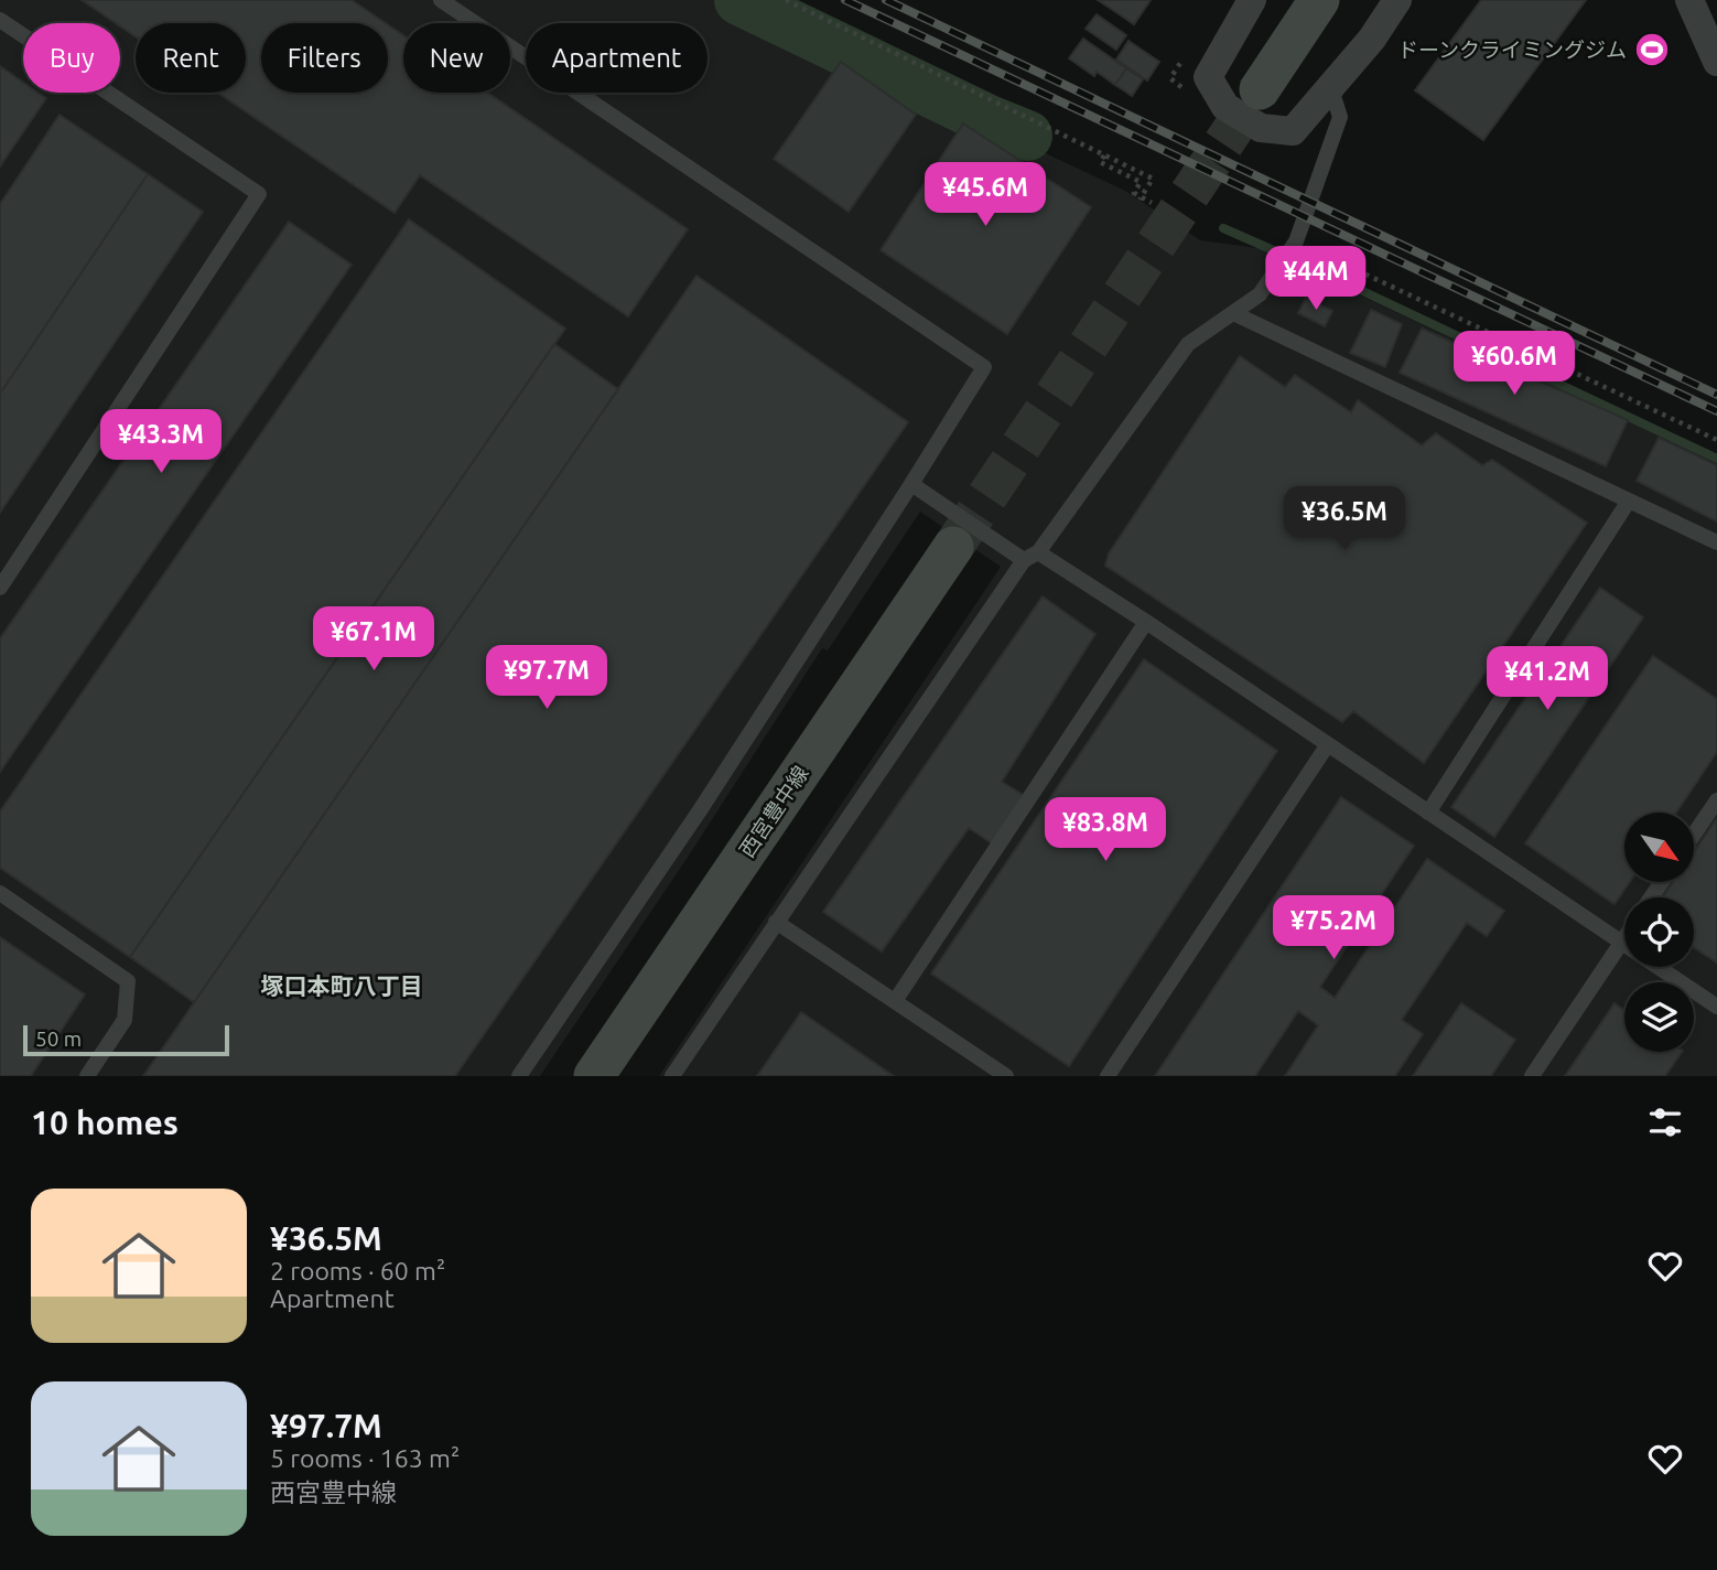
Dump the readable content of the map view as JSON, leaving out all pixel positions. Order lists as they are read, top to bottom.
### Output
{
  "streets": {
    "main road": ["西宮豊中線"]
  },
  "districts": ["塚口本町八丁目"],
  "places": {
    "sports": ["ドーンクライミングジム"]
  },
  "scale_bar": "50 m",
  "north": "bottom right",
  "page": {
    "chip": [
      "Buy",
      "Rent",
      "Filters",
      "New",
      "Apartment"
    ],
    "price": [
      "¥45.6M",
      "¥44M",
      "¥60.6M",
      "¥43.3M",
      "¥36.5M",
      "¥67.1M",
      "¥97.7M",
      "¥41.2M",
      "¥83.8M",
      "¥75.2M"
    ],
    "scale": "50 m",
    "heading": "10 homes",
    "list": [
      {
        "name": "¥36.5M",
        "note": "2 rooms · 60 m² · Apartment"
      },
      {
        "name": "¥97.7M",
        "note": "5 rooms · 163 m² · 西宮豊中線"
      }
    ]
  }
}
